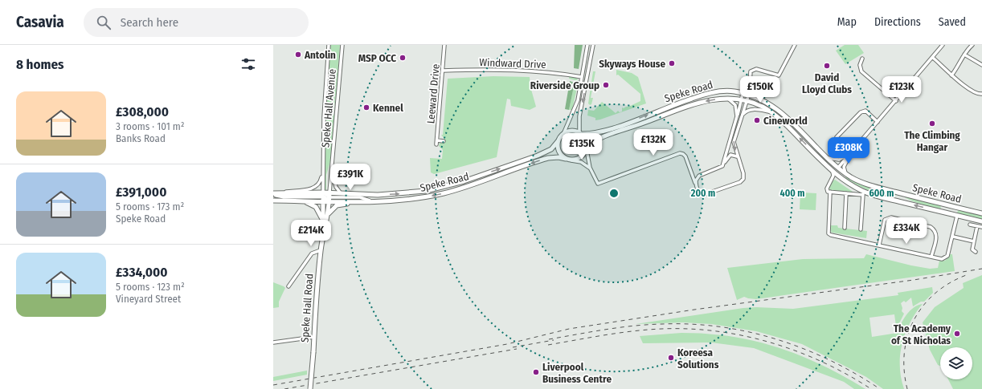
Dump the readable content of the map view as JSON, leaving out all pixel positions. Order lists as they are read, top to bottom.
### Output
{
  "streets": {
    "highway": ["Speke Road", "Speke Hall Road"],
    "street": ["Windward Drive", "Leeward Drive", "Speke Hall Avenue"]
  },
  "crossings": [
    ["Windward Drive", "Leeward Drive"],
    ["Speke Road", "Speke Hall Avenue"],
    ["Speke Road", "Speke Hall Road"],
    ["Speke Hall Avenue", "Speke Hall Road"]
  ],
  "places": [
    "Antolin",
    "MSP OCC",
    "Skyways House",
    "David Lloyd Clubs",
    "Riverside Group",
    "Kennel",
    "Cineworld",
    "The Climbing Hangar",
    "The Academy of St Nicholas",
    "Koreesa Solutions",
    "Liverpool Business Centre"
  ],
  "page": {
    "header": "Casavia",
    "search": "Search here",
    "nav": ["Map", "Directions", "Saved"],
    "heading": "8 homes",
    "price": [
      "£150K",
      "£123K",
      "£132K",
      "£135K",
      "£308K",
      "£391K",
      "£334K",
      "£214K"
    ],
    "list": [
      {
        "name": "£308,000",
        "note": "3 rooms · 101 m² · Banks Road"
      },
      {
        "name": "£391,000",
        "note": "5 rooms · 173 m² · Speke Road"
      },
      {
        "name": "£334,000",
        "note": "5 rooms · 123 m² · Vineyard Street"
      }
    ]
  },
  "rings": ["200 m", "400 m", "600 m"]
}
